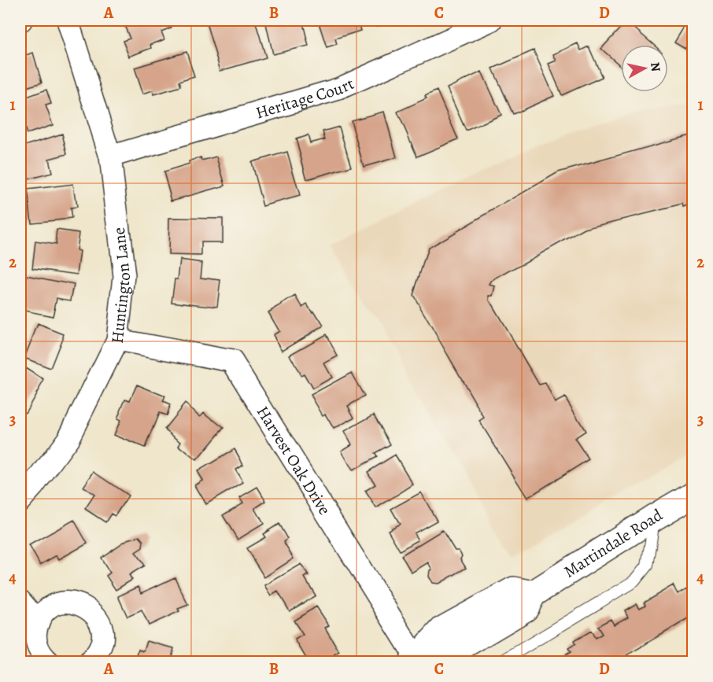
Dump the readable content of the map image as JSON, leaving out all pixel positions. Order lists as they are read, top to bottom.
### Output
{
  "streets": {
    "main road": ["Martindale Road"],
    "street": ["Heritage Court", "Huntington Lane", "Harvest Oak Drive"]
  },
  "crossings": [
    ["Heritage Court", "Huntington Lane"],
    ["Huntington Lane", "Harvest Oak Drive"],
    ["Harvest Oak Drive", "Martindale Road"]
  ],
  "north": "right",
  "grid": {
    "columns": [
      "A",
      "B",
      "C",
      "D"
    ],
    "rows": [
      "1",
      "2",
      "3",
      "4"
    ]
  }
}
